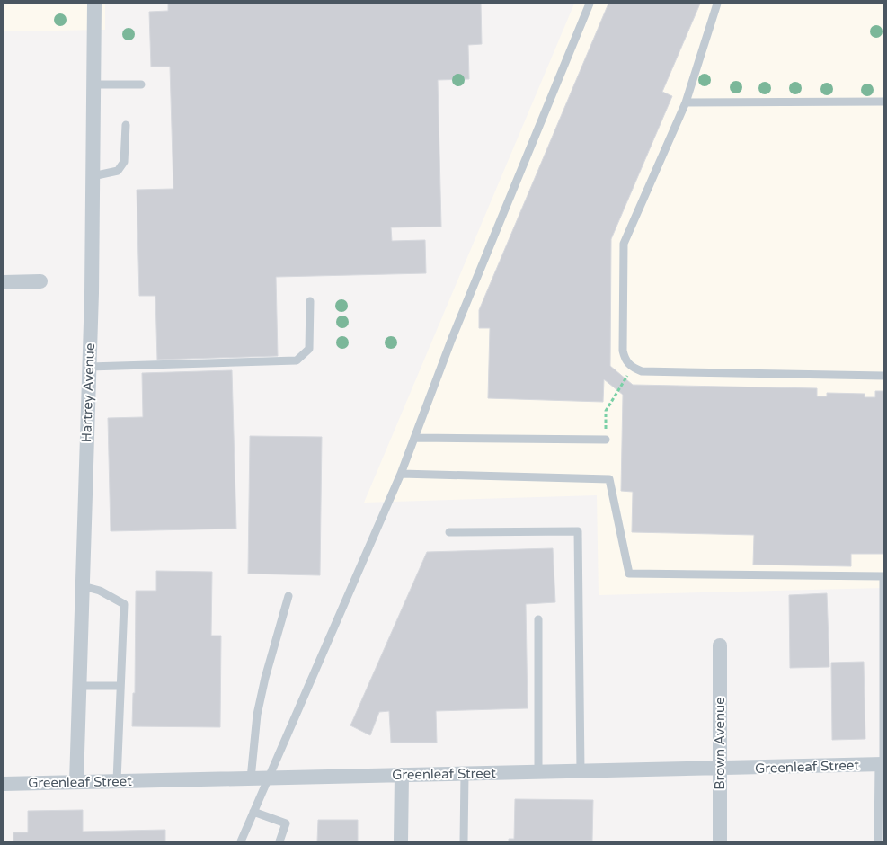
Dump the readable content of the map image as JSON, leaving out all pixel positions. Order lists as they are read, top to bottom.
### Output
{
  "streets": {
    "street": ["Hartrey Avenue", "Brown Avenue", "Greenleaf Street"]
  },
  "crossings": [
    ["Hartrey Avenue", "Greenleaf Street"],
    ["Brown Avenue", "Greenleaf Street"]
  ]
}
